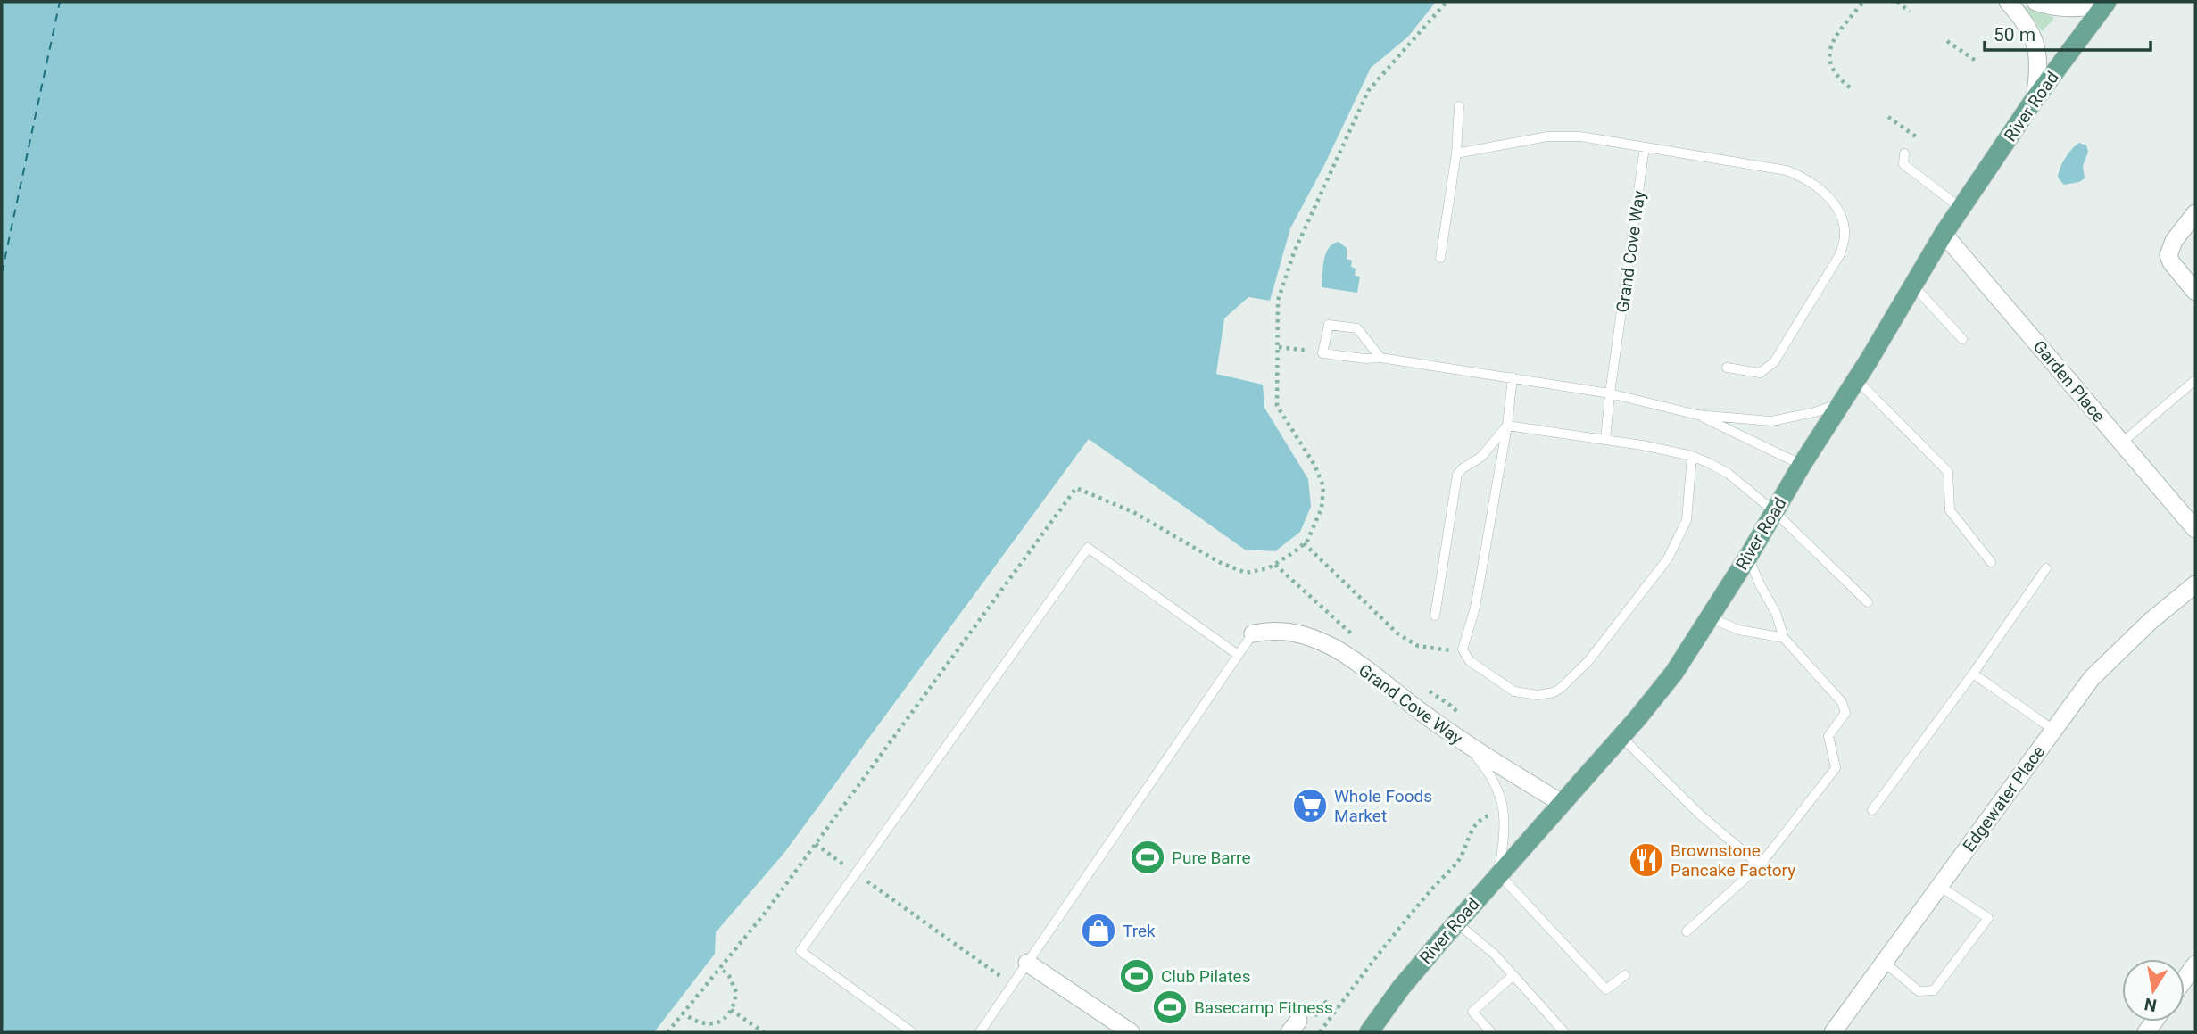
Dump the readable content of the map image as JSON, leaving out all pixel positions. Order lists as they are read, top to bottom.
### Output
{
  "streets": {
    "main road": ["River Road"],
    "street": ["Grand Cove Way", "Garden Place", "Edgewater Place"]
  },
  "crossings": [
    ["River Road", "Grand Cove Way"],
    ["River Road", "Garden Place"]
  ],
  "places": {
    "supermarket": ["Whole Foods Market"],
    "sports": ["Pure Barre", "Club Pilates", "Basecamp Fitness"],
    "restaurant": ["Brownstone Pancake Factory"],
    "shop": ["Trek"]
  },
  "scale_bar": "50 m",
  "north": "bottom"
}
